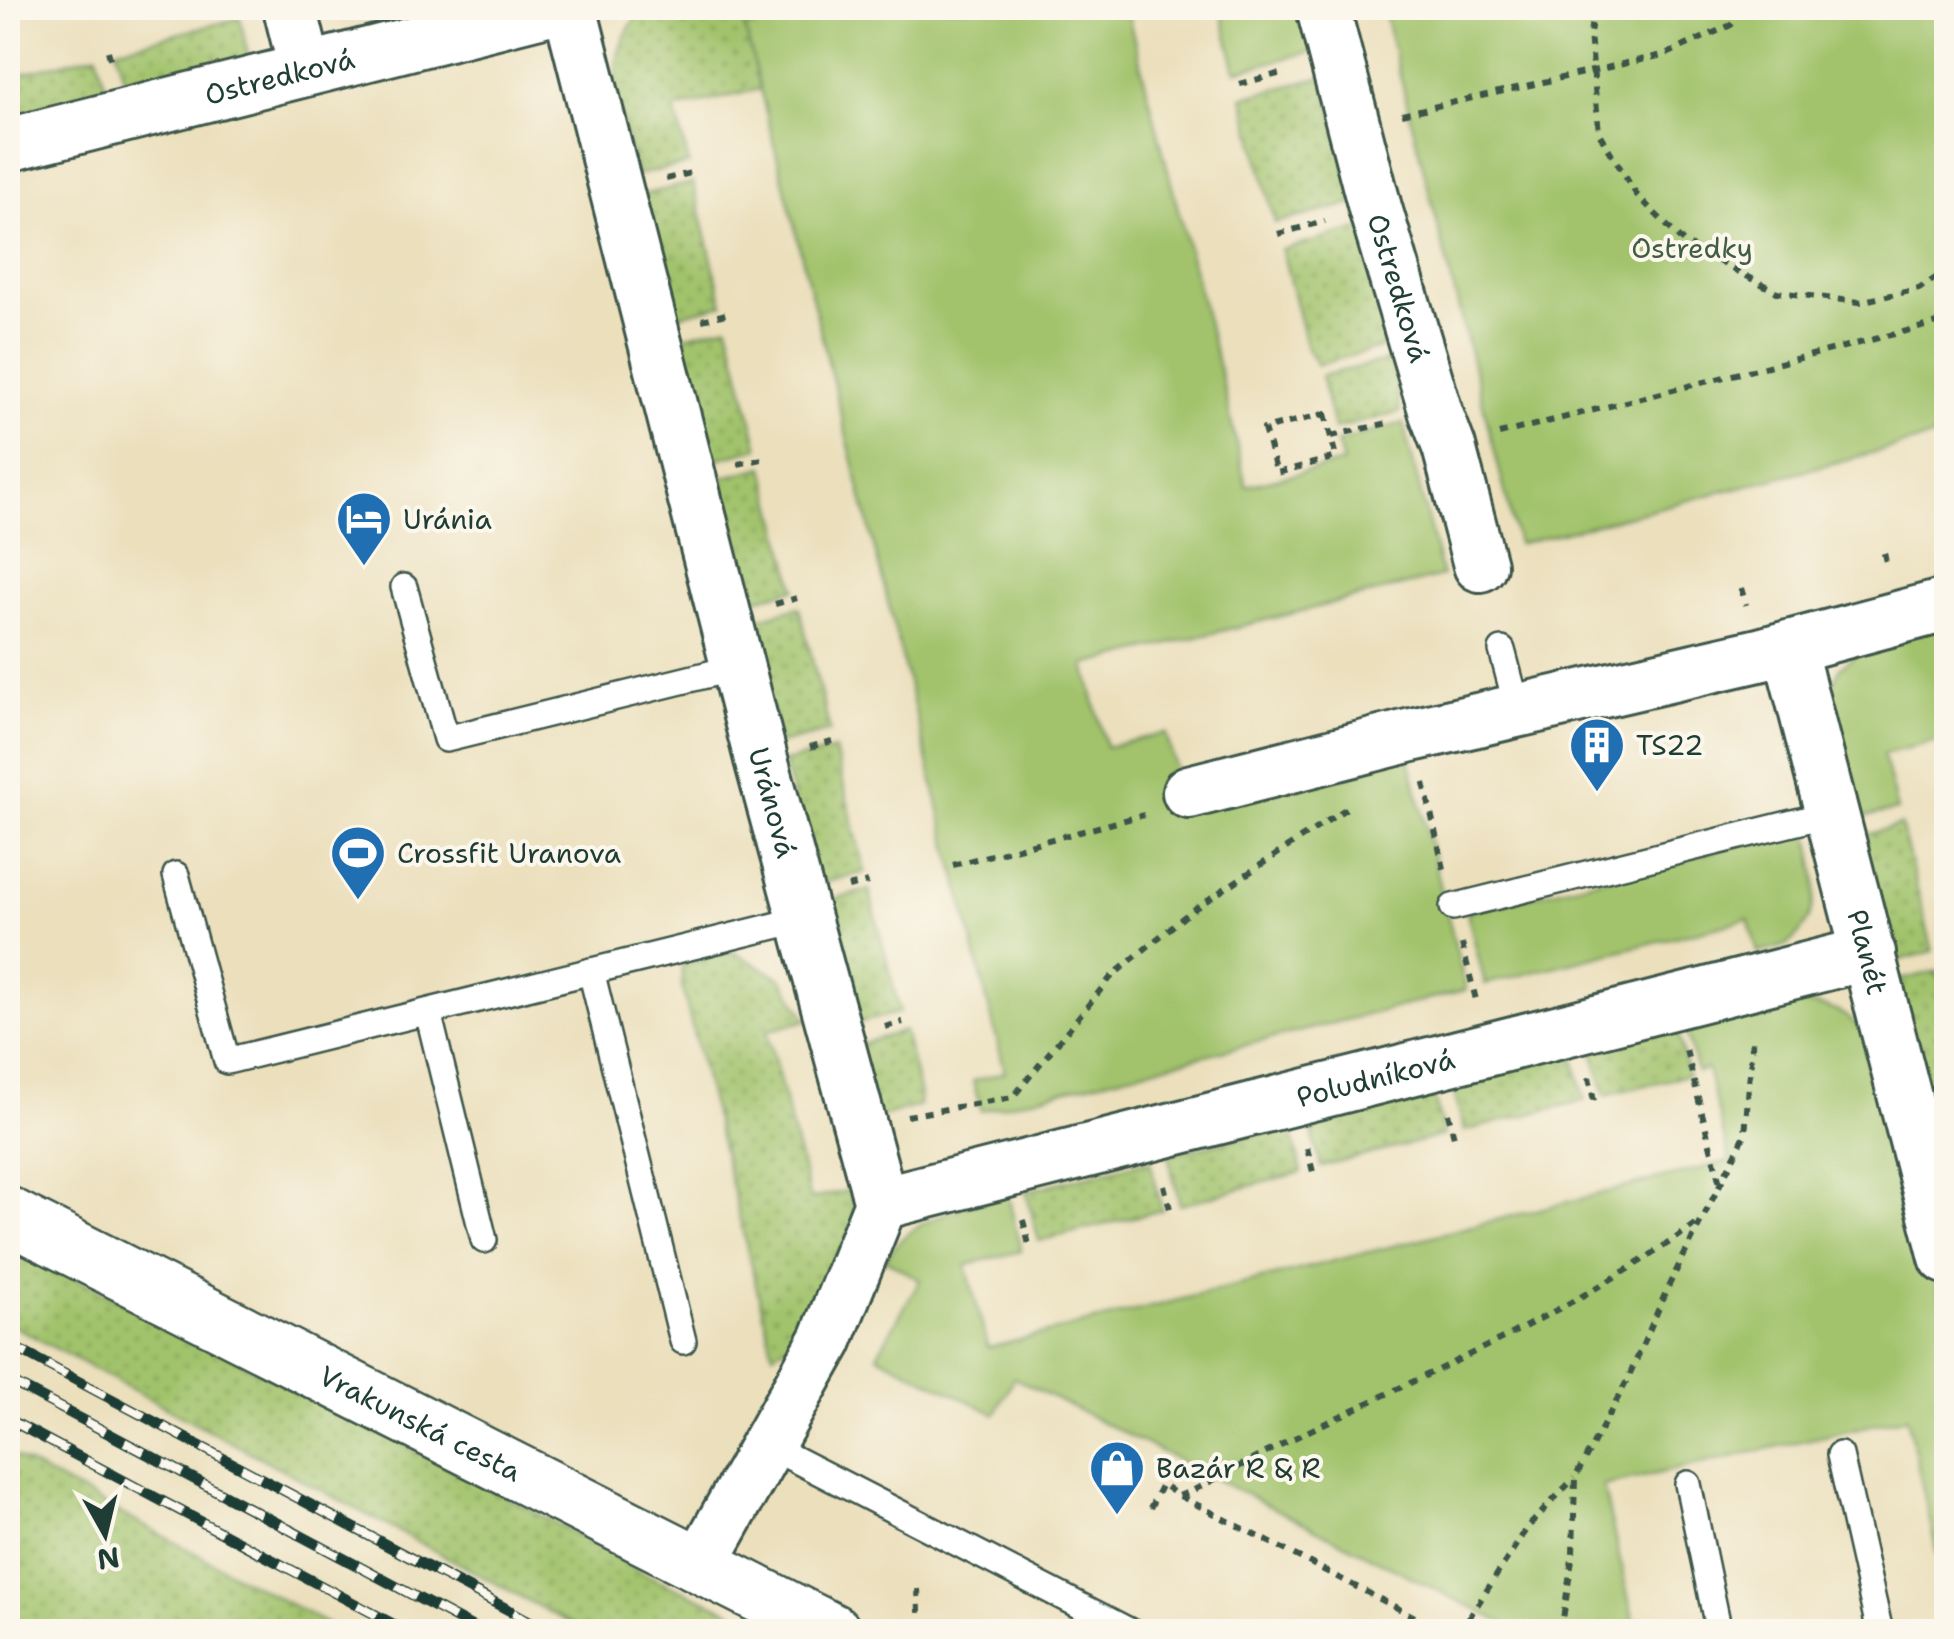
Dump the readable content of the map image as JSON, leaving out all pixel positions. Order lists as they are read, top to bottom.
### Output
{
  "streets": {
    "main road": ["Vrakunská cesta"],
    "street": [
      "Ostredková",
      "Uránová",
      "Planét",
      "Poludníková"
    ]
  },
  "crossings": [
    ["Uránová", "Poludníková"],
    ["Planét", "Poludníková"]
  ],
  "parks": ["Ostredky"],
  "places": {
    "hotel": ["Uránia"],
    "building": ["TS22"],
    "sports": ["Crossfit Uranova"],
    "shop": ["Bazár R & R"]
  },
  "north": "bottom"
}
